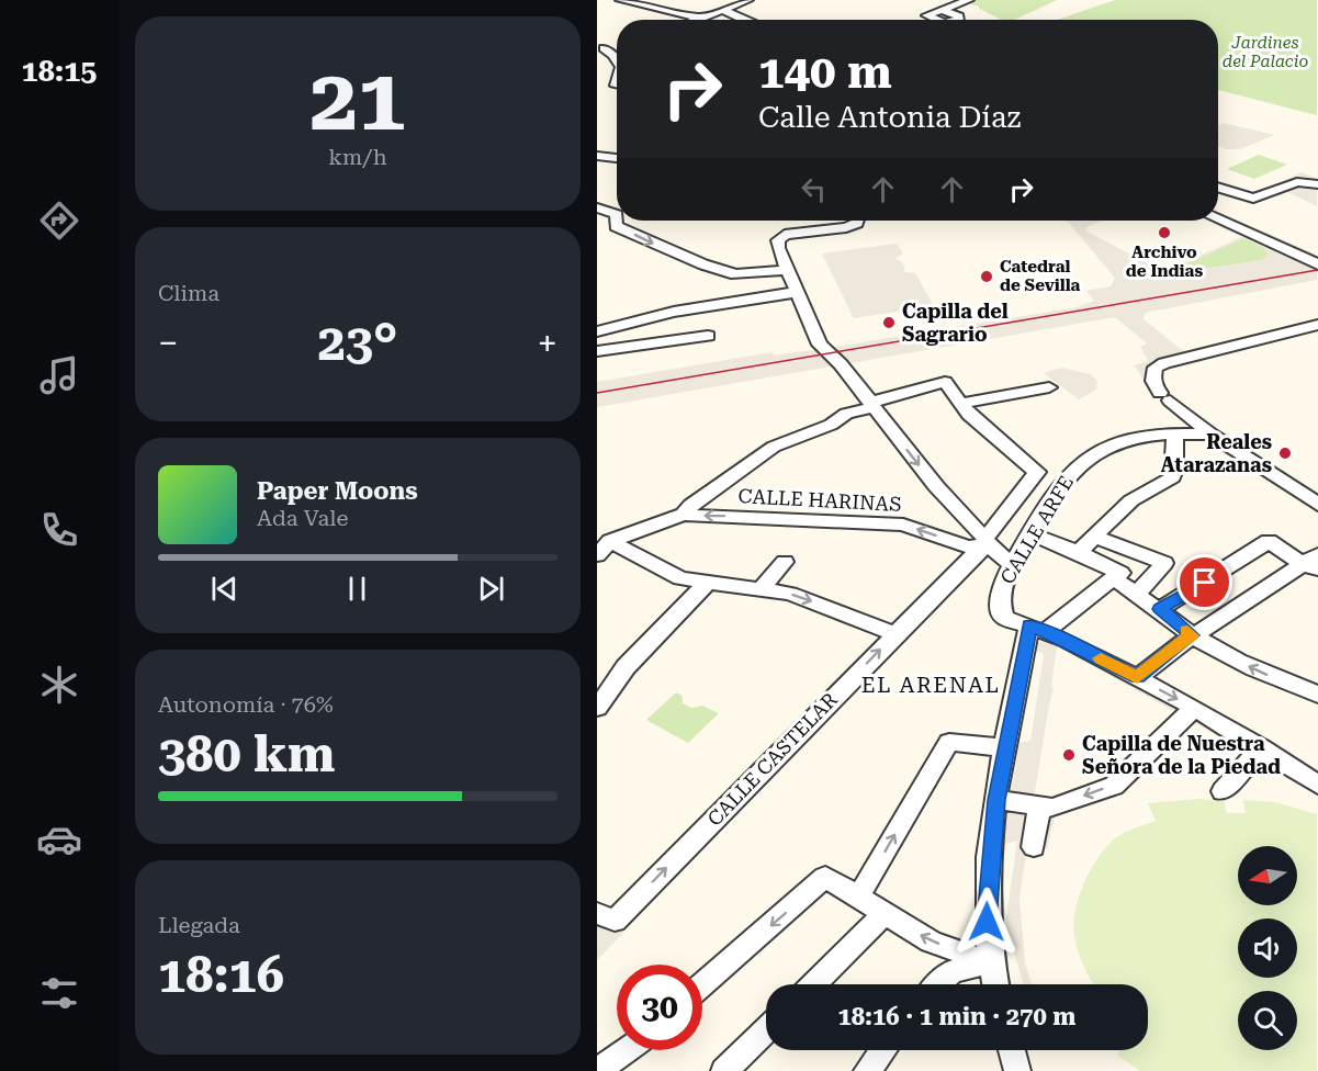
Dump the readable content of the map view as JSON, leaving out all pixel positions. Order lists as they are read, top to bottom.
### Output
{
  "streets": {
    "street": ["CALLE HARINAS", "CALLE ARFE", "CALLE CASTELAR"]
  },
  "crossings": [
    ["CALLE HARINAS", "CALLE CASTELAR"]
  ],
  "one_way": ["CALLE CASTELAR"],
  "districts": ["EL ARENAL"],
  "parks": ["Jardines del Palacio"],
  "places": [
    "Archivo de Indias",
    "Catedral de Sevilla",
    "Capilla del Sagrario",
    "Reales Atarazanas",
    "Capilla de Nuestra Señora de la Piedad"
  ],
  "north": "left",
  "page": {
    "tabs": "18:15",
    "tile": [
      ["21", "km/h"],
      "Clima",
      ["Autonomía · 76%", "380 km"],
      ["Llegada", "18:16"]
    ],
    "turn": ["140 m", "Calle Antonia Díaz"],
    "heat": ["−", "23°", "+"],
    "song": ["Paper Moons", "Ada Vale"],
    "limit": "30",
    "trip": "18:16 · 1 min · 270 m"
  }
}
